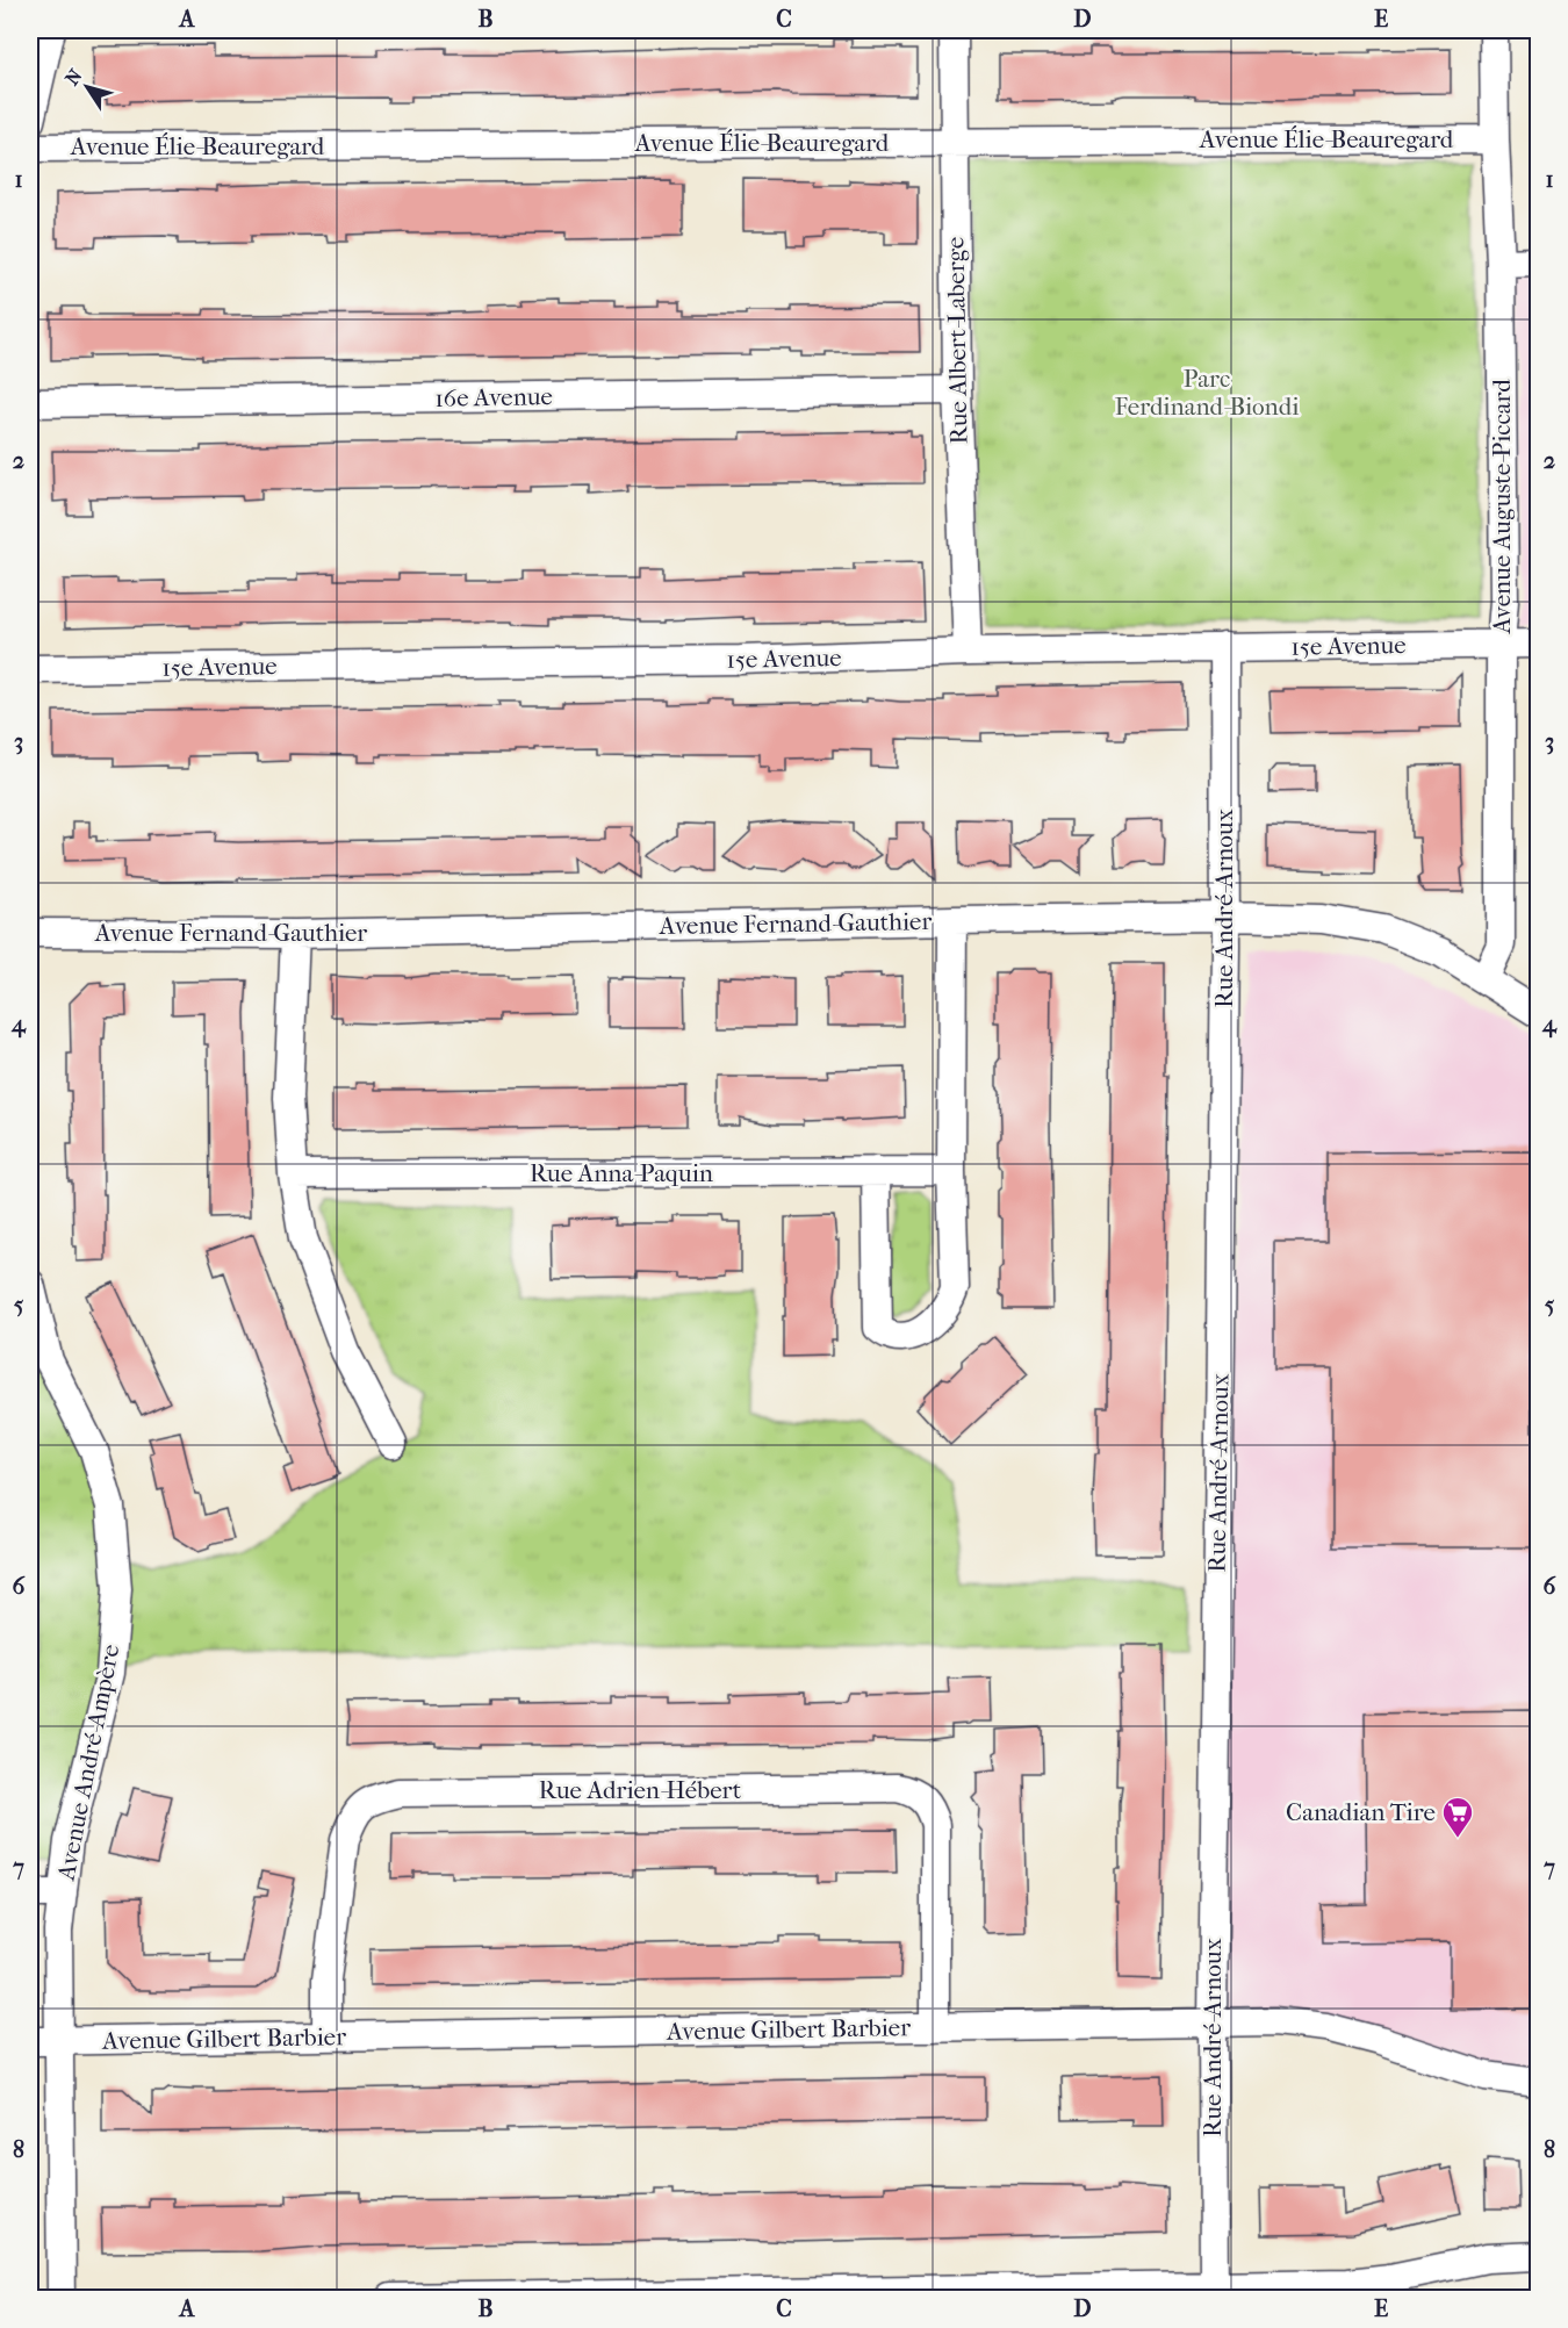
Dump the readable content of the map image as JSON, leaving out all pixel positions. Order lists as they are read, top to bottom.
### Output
{
  "streets": {
    "street": [
      "Avenue Élie-Beauregard",
      "Rue Albert-Laberge",
      "16e Avenue",
      "Avenue Auguste-Piccard",
      "15e Avenue",
      "Rue André-Arnoux",
      "Avenue Fernand-Gauthier",
      "Rue Anna-Paquin",
      "Avenue André-Ampère",
      "Rue Adrien-Hébert",
      "Avenue Gilbert Barbier"
    ]
  },
  "crossings": [
    ["Avenue Élie-Beauregard", "Rue Albert-Laberge"],
    ["Avenue Élie-Beauregard", "Avenue Auguste-Piccard"],
    ["Rue Albert-Laberge", "16e Avenue"],
    ["Rue Albert-Laberge", "15e Avenue"],
    ["Avenue Auguste-Piccard", "15e Avenue"],
    ["Avenue Auguste-Piccard", "Avenue Fernand-Gauthier"],
    ["15e Avenue", "Rue André-Arnoux"],
    ["Rue André-Arnoux", "Avenue Fernand-Gauthier"],
    ["Rue André-Arnoux", "Avenue Gilbert Barbier"],
    ["Avenue André-Ampère", "Avenue Gilbert Barbier"],
    ["Rue Adrien-Hébert", "Avenue Gilbert Barbier"]
  ],
  "parks": ["Parc Ferdinand-Biondi"],
  "places": {
    "supermarket": ["Canadian Tire"]
  },
  "north": "top left",
  "grid": {
    "columns": [
      "A",
      "B",
      "C",
      "D",
      "E"
    ],
    "rows": [
      "1",
      "2",
      "3",
      "4",
      "5",
      "6",
      "7",
      "8"
    ]
  }
}
